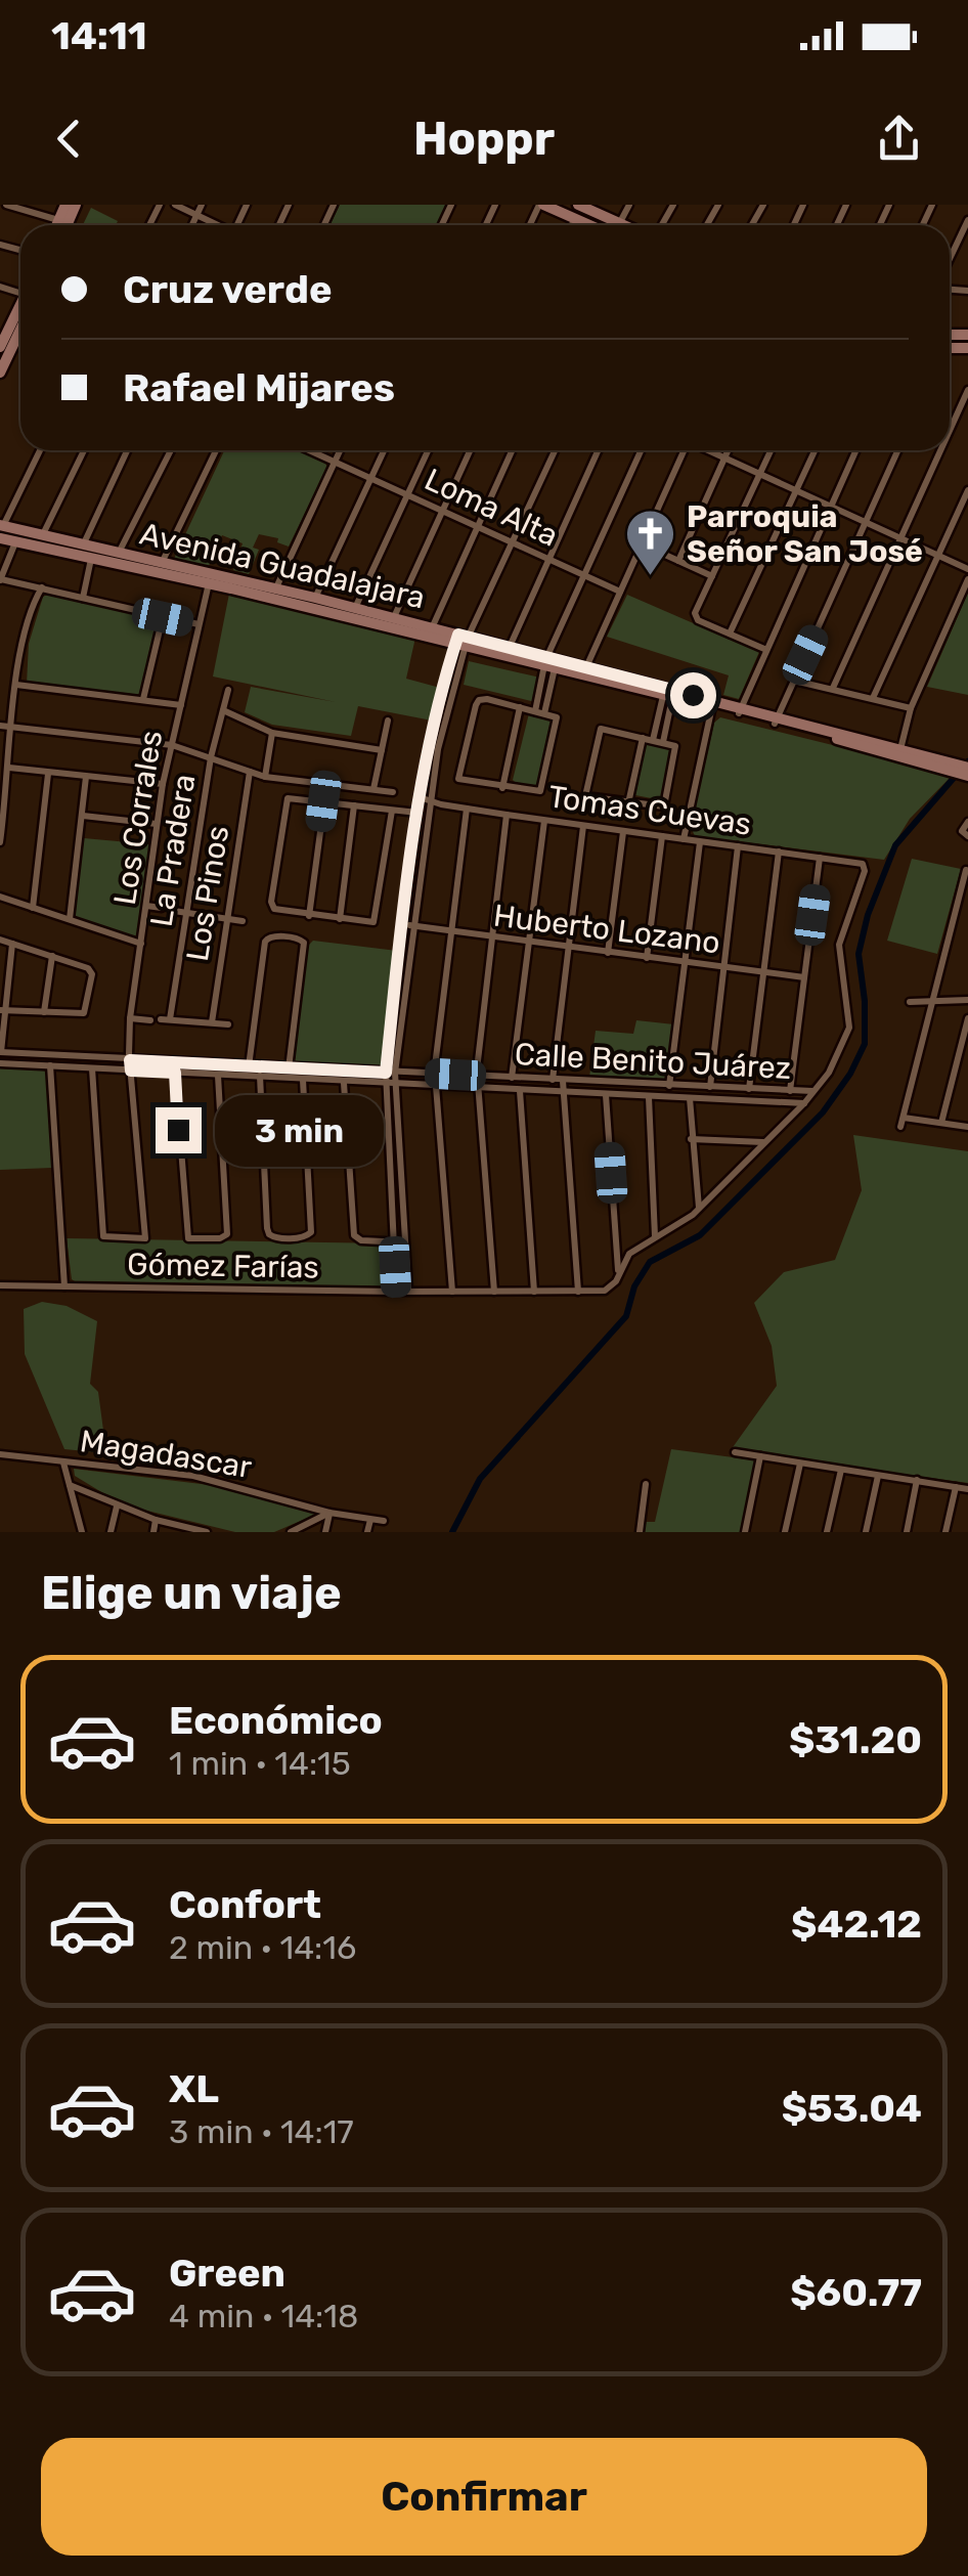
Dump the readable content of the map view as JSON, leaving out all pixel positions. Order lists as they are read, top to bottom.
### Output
{
  "streets": {
    "main road": ["Avenida Guadalajara"],
    "street": [
      "Loma Alta",
      "Tomas Cuevas",
      "Los Corrales",
      "La Pradera",
      "Los Pinos",
      "Huberto Lozano",
      "Calle Benito Juárez",
      "Gómez Farías",
      "Magadascar"
    ]
  },
  "crossings": [
    ["Avenida Guadalajara", "Los Corrales"],
    ["Tomas Cuevas", "Calle Benito Juárez"],
    ["Los Corrales", "Calle Benito Juárez"],
    ["La Pradera", "Los Pinos"]
  ],
  "places": {
    "church": ["Parroquia Señor San José"]
  },
  "page": {
    "status": "14:11",
    "header": "Hoppr",
    "banner": ["Cruz verde", "Rafael Mijares"],
    "bubble": "3 min",
    "heading": "Elige un viaje",
    "list": [
      {
        "name": "Económico",
        "note": "1 min · 14:15",
        "value": "$31.20"
      },
      {
        "name": "Confort",
        "note": "2 min · 14:16",
        "value": "$42.12"
      },
      {
        "name": "XL",
        "note": "3 min · 14:17",
        "value": "$53.04"
      },
      {
        "name": "Green",
        "note": "4 min · 14:18",
        "value": "$60.77"
      }
    ],
    "buttons": "Confirmar"
  }
}
